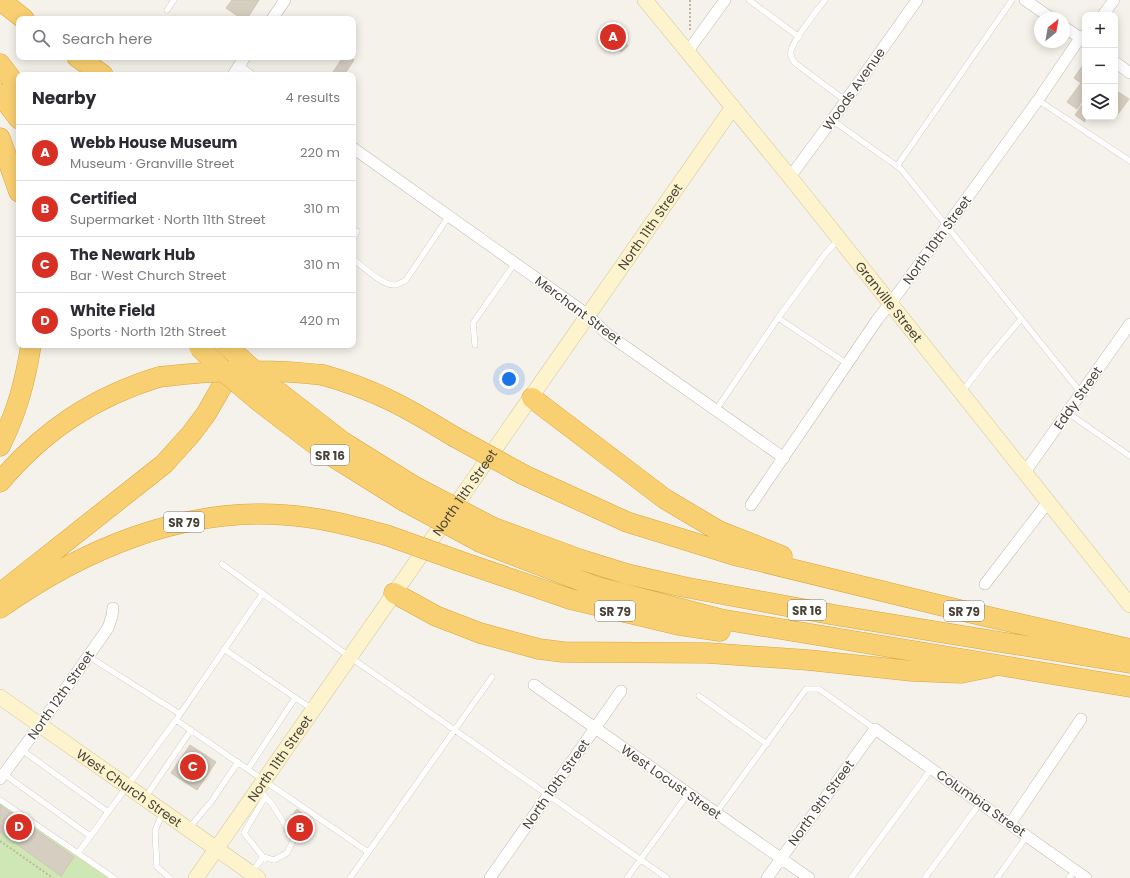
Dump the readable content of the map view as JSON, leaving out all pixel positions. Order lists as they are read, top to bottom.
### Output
{
  "streets": {
    "highway": ["SR 16", "SR 79"],
    "street": [
      "Woods Avenue",
      "North 11th Street",
      "North 10th Street",
      "Granville Street",
      "Merchant Street",
      "Eddy Street",
      "North 12th Street",
      "West Locust Street",
      "West Church Street",
      "North 9th Street",
      "Columbia Street"
    ]
  },
  "crossings": [
    ["Woods Avenue", "Granville Street"],
    ["North 11th Street", "Granville Street"],
    ["North 11th Street", "Merchant Street"],
    ["North 11th Street", "West Church Street"],
    ["North 10th Street", "Granville Street"],
    ["North 10th Street", "Merchant Street"],
    ["North 10th Street", "West Locust Street"],
    ["Granville Street", "Eddy Street"],
    ["SR 16", "SR 79"],
    ["North 12th Street", "West Church Street"],
    ["West Locust Street", "North 9th Street"],
    ["North 9th Street", "Columbia Street"]
  ],
  "north": "top right",
  "page": {
    "map_buttons": ["+", "−"],
    "search": "Search here",
    "pins": [
      "A",
      "C",
      "D",
      "B"
    ],
    "heading": ["Nearby", "4 results"],
    "list": [
      {
        "mark": "A",
        "name": "Webb House Museum",
        "note": "Museum · Granville Street",
        "value": "220 m"
      },
      {
        "mark": "B",
        "name": "Certified",
        "note": "Supermarket · North 11th Street",
        "value": "310 m"
      },
      {
        "mark": "C",
        "name": "The Newark Hub",
        "note": "Bar · West Church Street",
        "value": "310 m"
      },
      {
        "mark": "D",
        "name": "White Field",
        "note": "Sports · North 12th Street",
        "value": "420 m"
      }
    ]
  }
}
